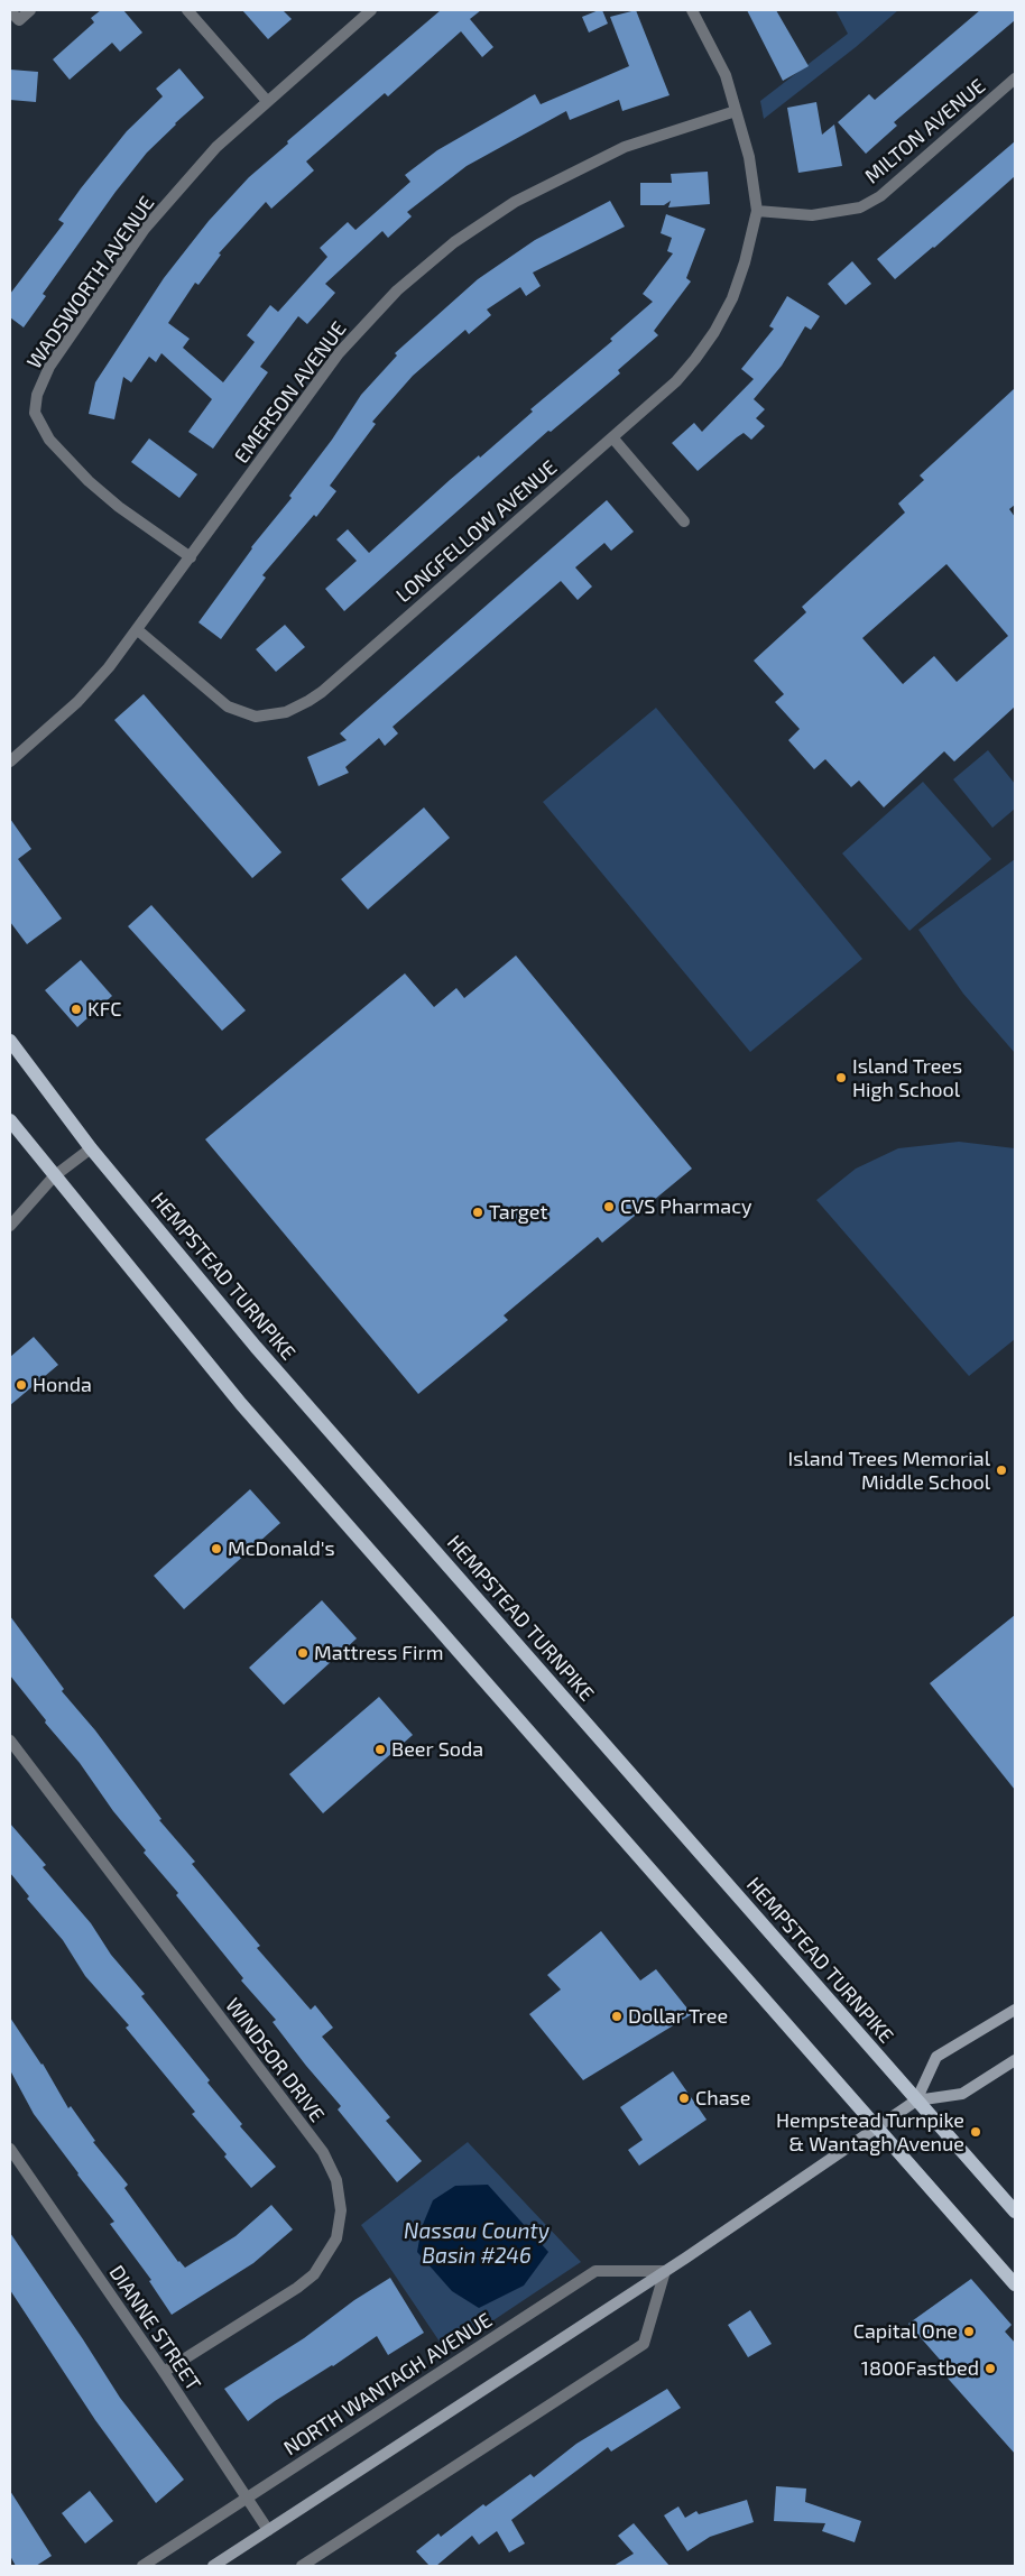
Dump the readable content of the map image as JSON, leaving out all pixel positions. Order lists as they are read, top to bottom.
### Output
{
  "streets": {
    "main road": ["HEMPSTEAD TURNPIKE"],
    "street": [
      "MILTON AVENUE",
      "WADSWORTH AVENUE",
      "EMERSON AVENUE",
      "LONGFELLOW AVENUE",
      "WINDSOR DRIVE",
      "DIANNE STREET",
      "NORTH WANTAGH AVENUE"
    ]
  },
  "crossings": [
    ["MILTON AVENUE", "LONGFELLOW AVENUE"],
    ["WADSWORTH AVENUE", "EMERSON AVENUE"],
    ["EMERSON AVENUE", "LONGFELLOW AVENUE"],
    ["WINDSOR DRIVE", "DIANNE STREET"],
    ["DIANNE STREET", "NORTH WANTAGH AVENUE"]
  ],
  "water": ["Nassau County Basin #246"],
  "places": [
    "KFC",
    "Island Trees High School",
    "CVS Pharmacy",
    "Target",
    "Honda",
    "Island Trees Memorial Middle School",
    "McDonald's",
    "Mattress Firm",
    "Beer Soda",
    "Dollar Tree",
    "Chase",
    "Hempstead Turnpike & Wantagh Avenue",
    "Capital One",
    "1800Fastbed"
  ]
}
